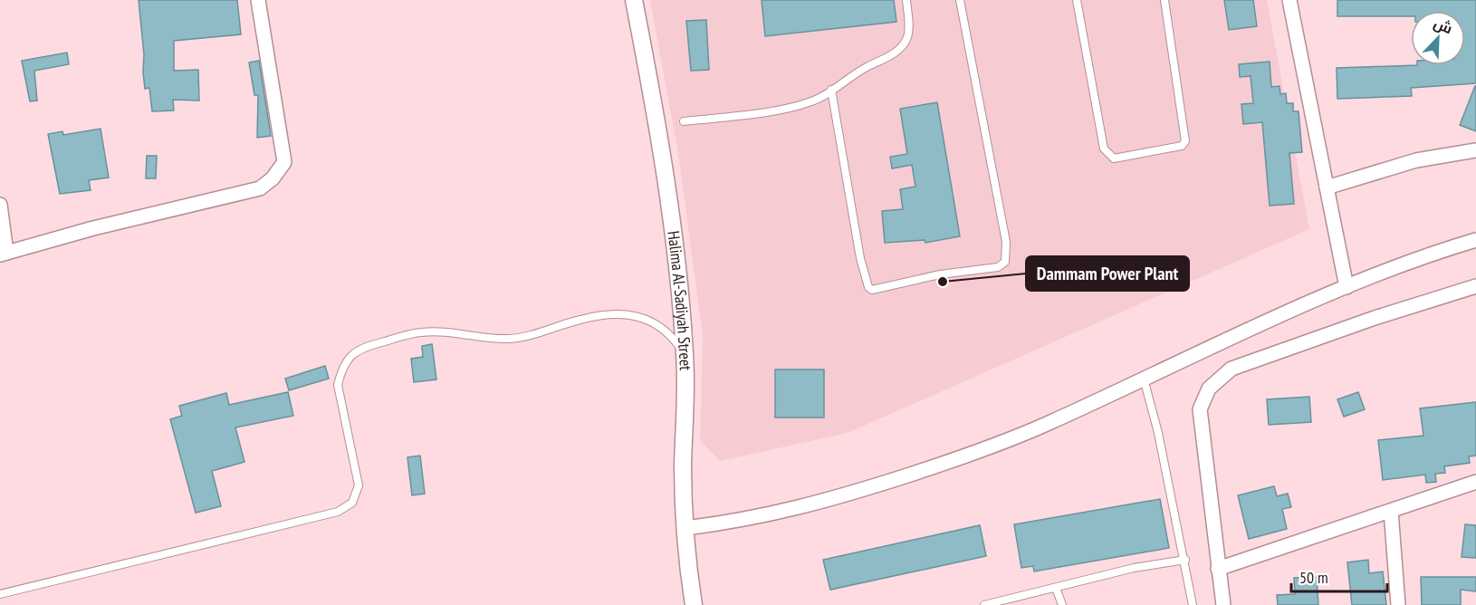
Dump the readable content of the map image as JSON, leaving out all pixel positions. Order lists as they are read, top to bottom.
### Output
{
  "streets": {
    "street": ["Halima Al-Sadiyah Street"]
  },
  "places": ["Dammam Power Plant"],
  "scale_bar": "50 m",
  "north": "top right"
}
